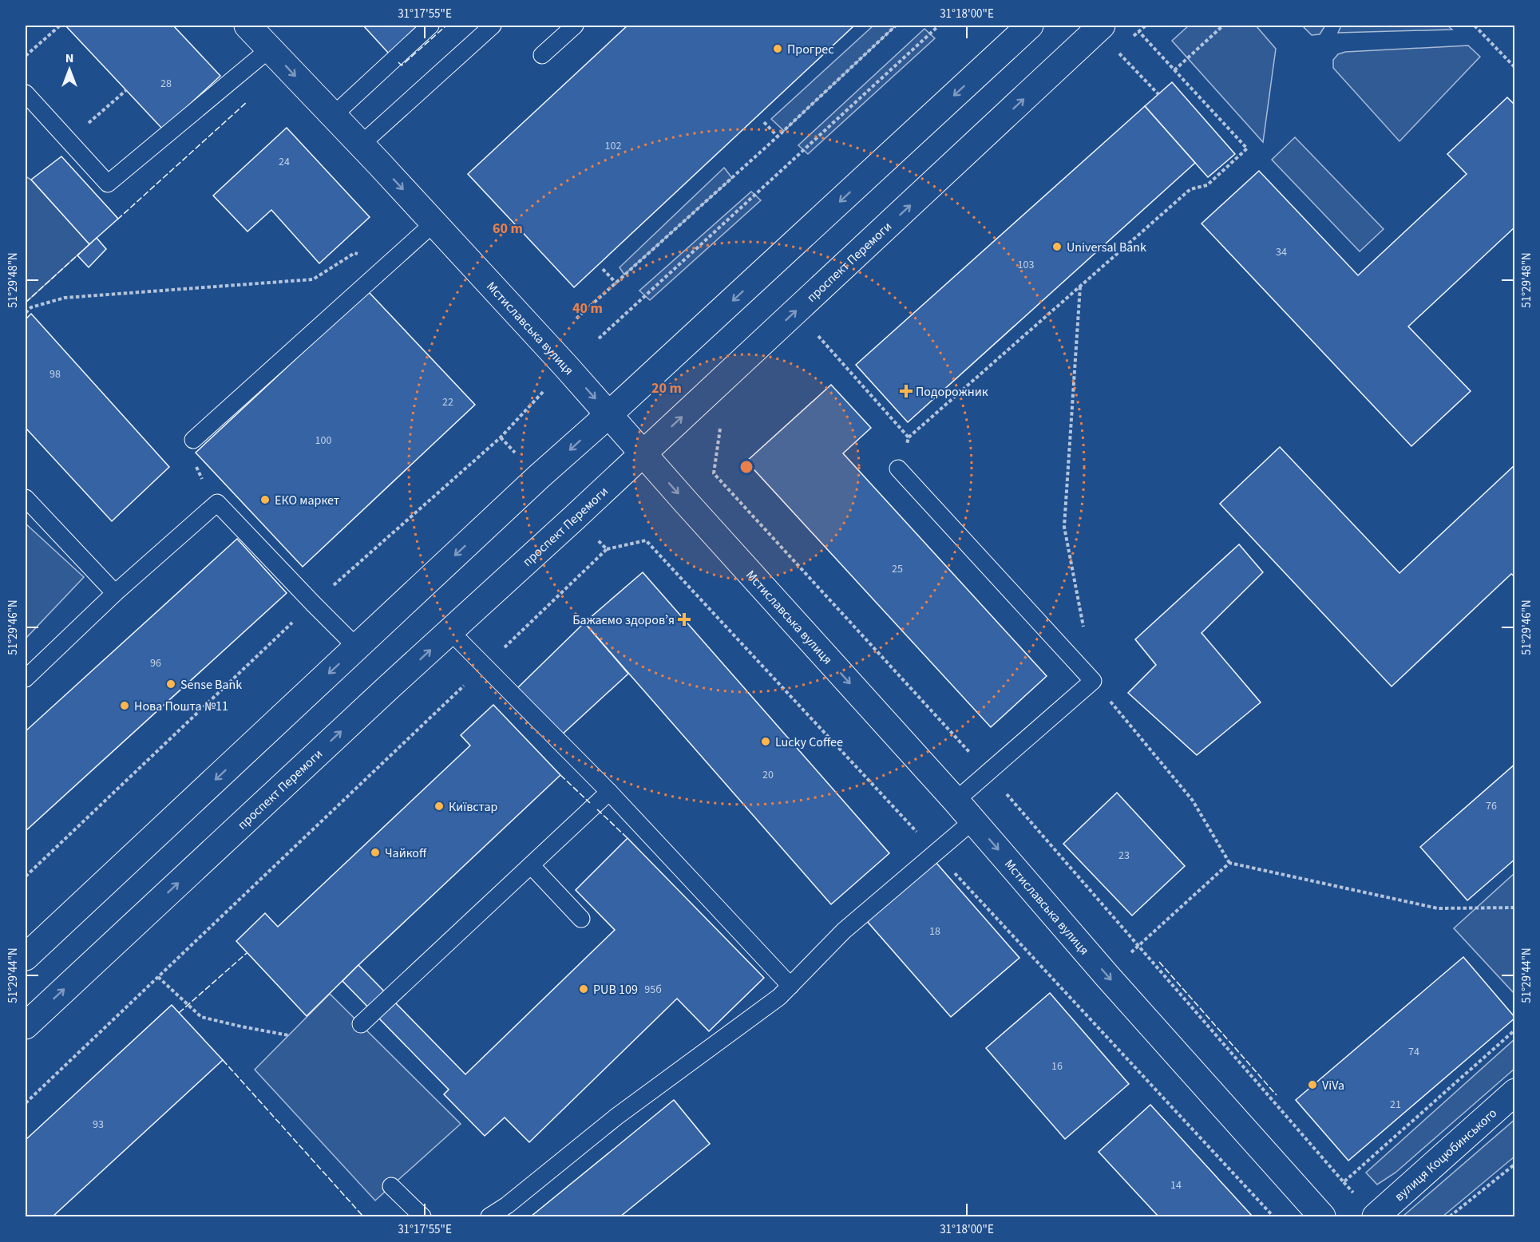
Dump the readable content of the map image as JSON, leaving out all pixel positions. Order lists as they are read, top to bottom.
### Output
{
  "streets": {
    "main road": ["проспект Перемоги", "Мстиславська вулиця", "вулиця Коцюбинського"]
  },
  "crossings": [
    ["проспект Перемоги", "Мстиславська вулиця"]
  ],
  "one_way": ["Мстиславська вулиця"],
  "places": {
    "other": [
      "Прогрес",
      "Universal Bank",
      "ЕКО маркет",
      "Sense Bank",
      "Нова Пошта №11",
      "Lucky Coffee",
      "Київстар",
      "Чайкоff",
      "PUB 109",
      "ViVa"
    ],
    "health": ["Подорожник", "Бажаємо здоровʼя"]
  },
  "house_numbers": [
    "28",
    "102",
    "24",
    "34",
    "103",
    "98",
    "22",
    "100",
    "25",
    "96",
    "20",
    "76",
    "23",
    "18",
    "95б",
    "74",
    "16",
    "21",
    "93",
    "14"
  ],
  "north": "top",
  "coordinates": [
    "31°17'55\"E",
    "31°18'00\"E",
    "51°29'48\"N",
    "51°29'46\"N",
    "51°29'44\"N"
  ],
  "rings": ["60 m", "40 m", "20 m"]
}
